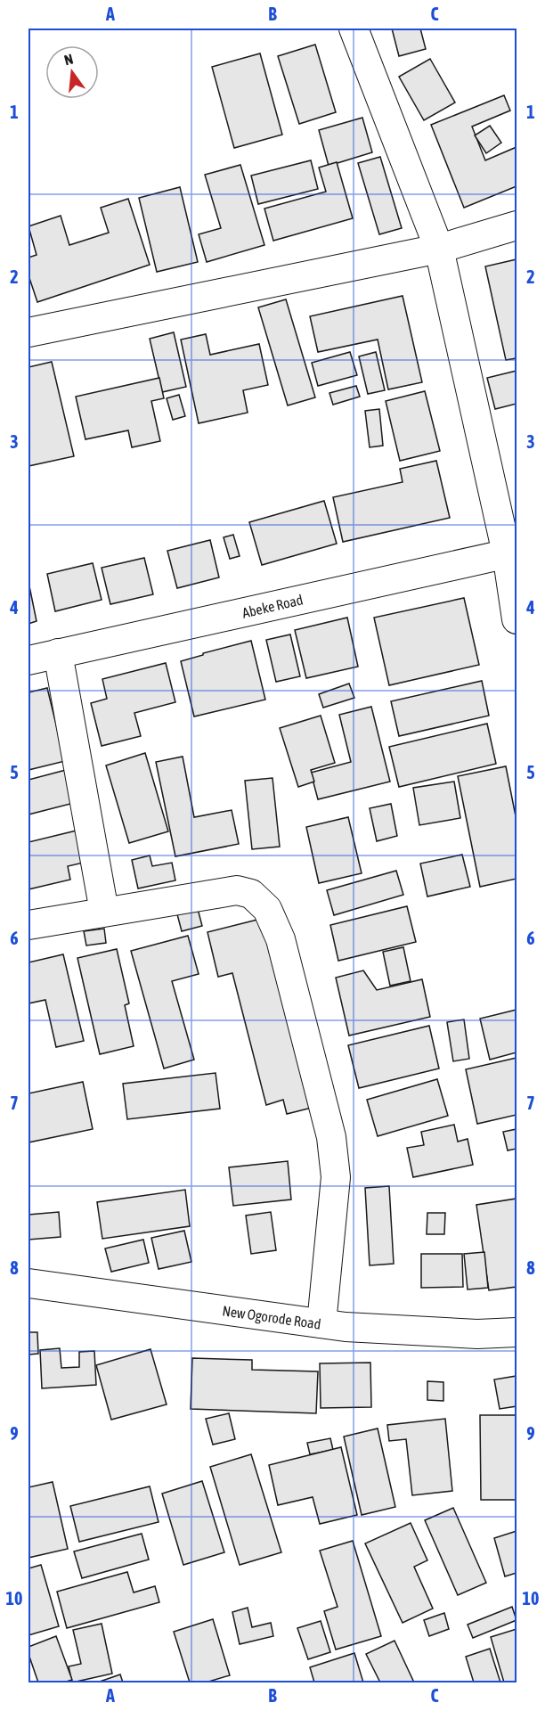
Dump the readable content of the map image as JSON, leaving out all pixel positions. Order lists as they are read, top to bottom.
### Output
{
  "streets": {
    "street": ["Abeke Road", "New Ogorode Road"]
  },
  "north": "top",
  "grid": {
    "columns": ["A", "B", "C"],
    "rows": [
      "1",
      "2",
      "3",
      "4",
      "5",
      "6",
      "7",
      "8",
      "9",
      "10"
    ]
  }
}
